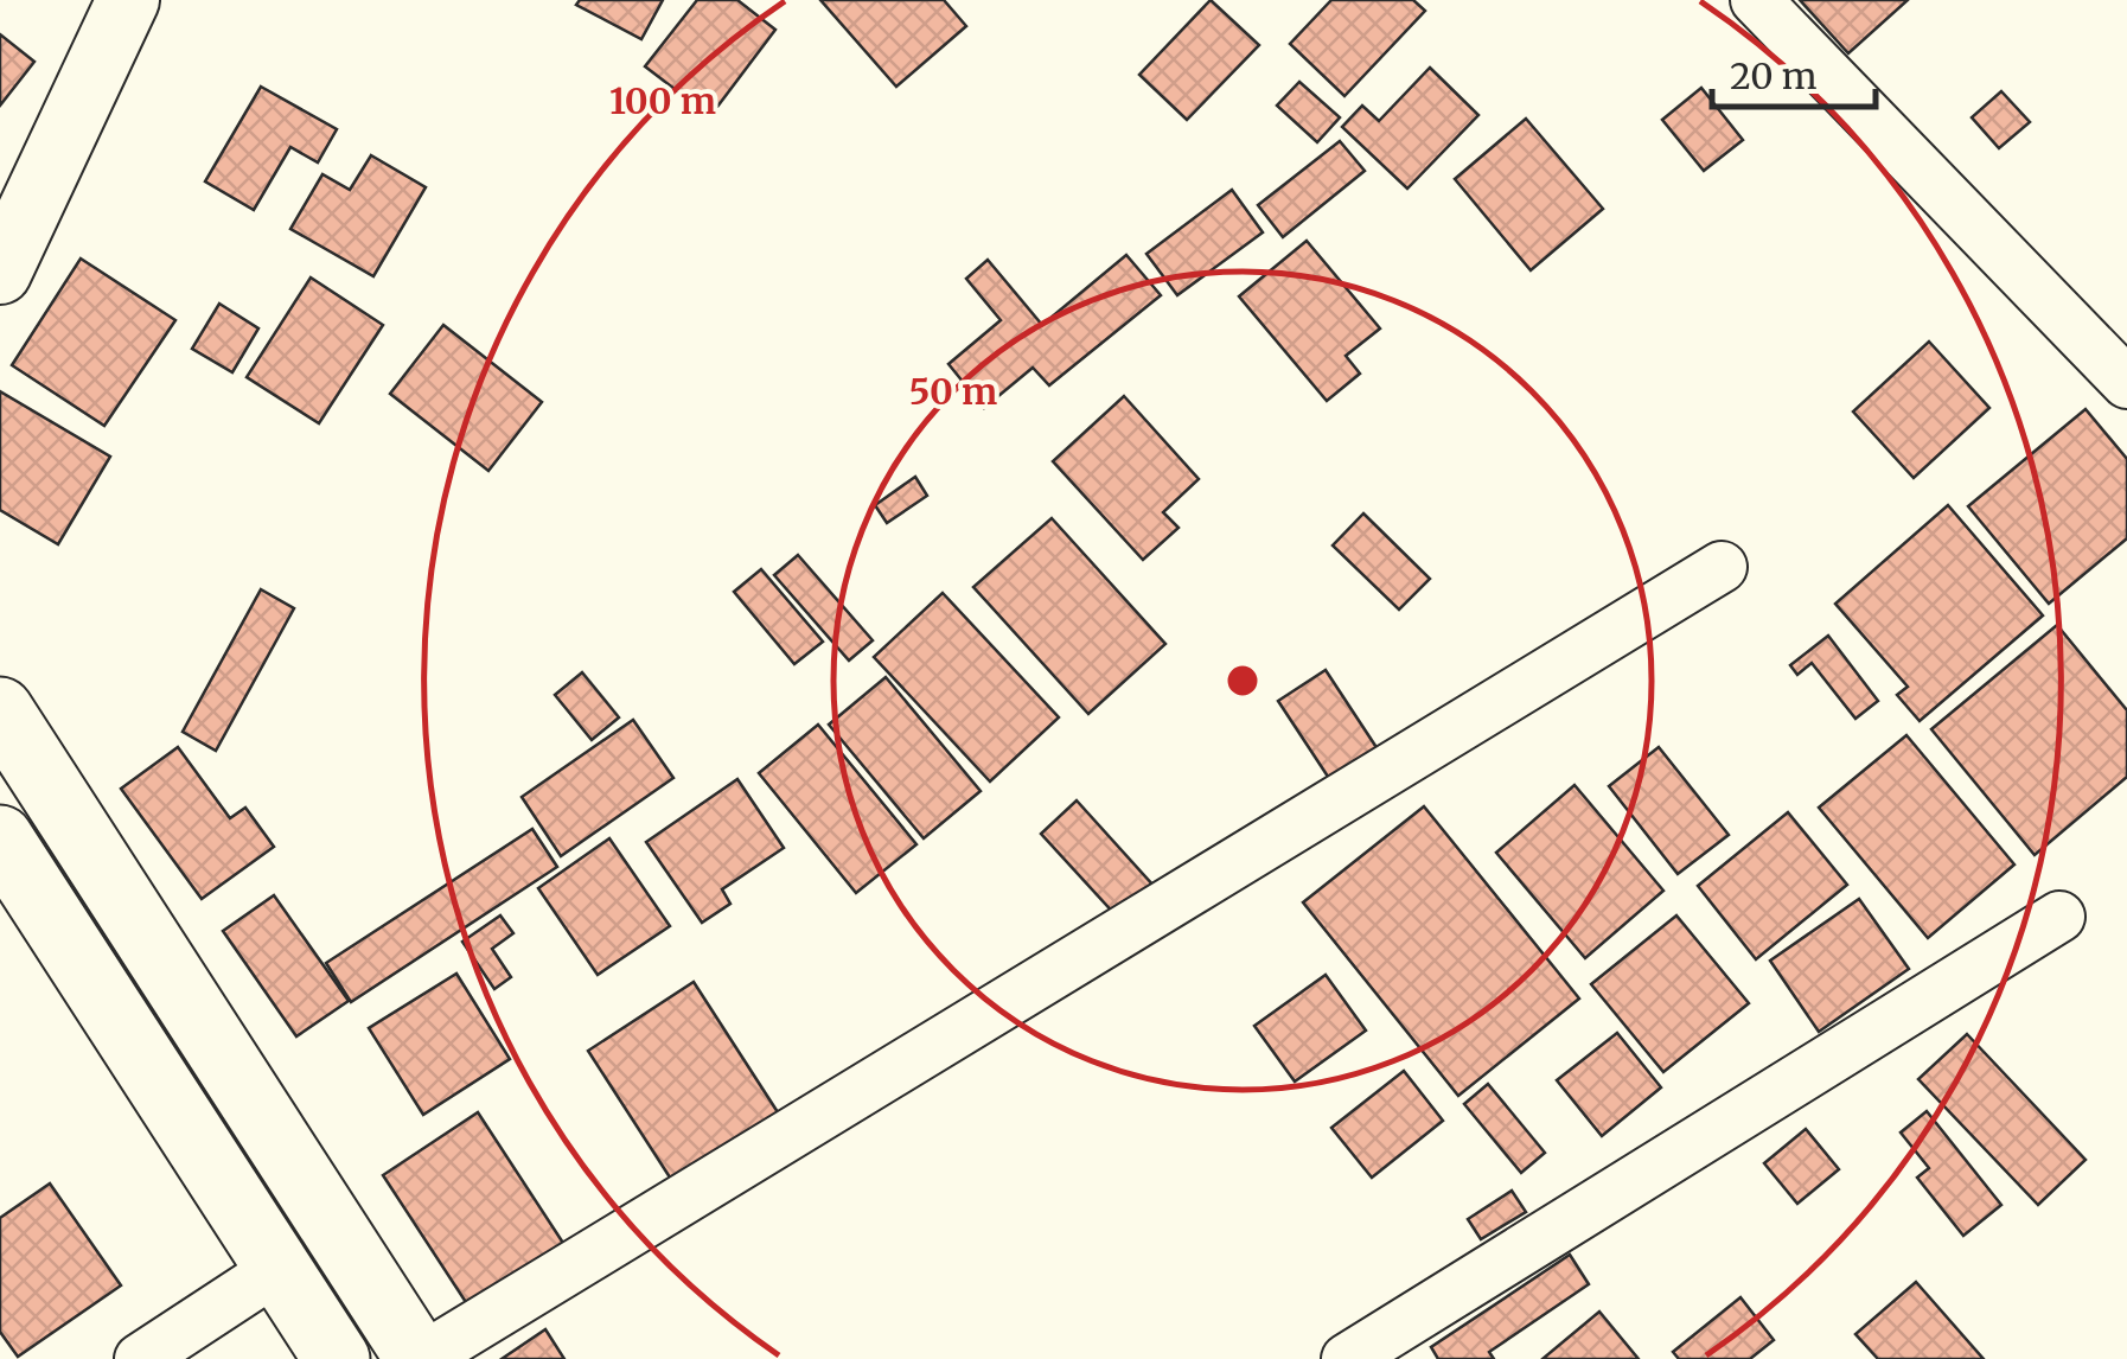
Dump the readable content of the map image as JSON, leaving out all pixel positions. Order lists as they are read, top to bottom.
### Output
{
  "scale_bar": "20 m",
  "rings": ["100 m", "50 m"]
}
